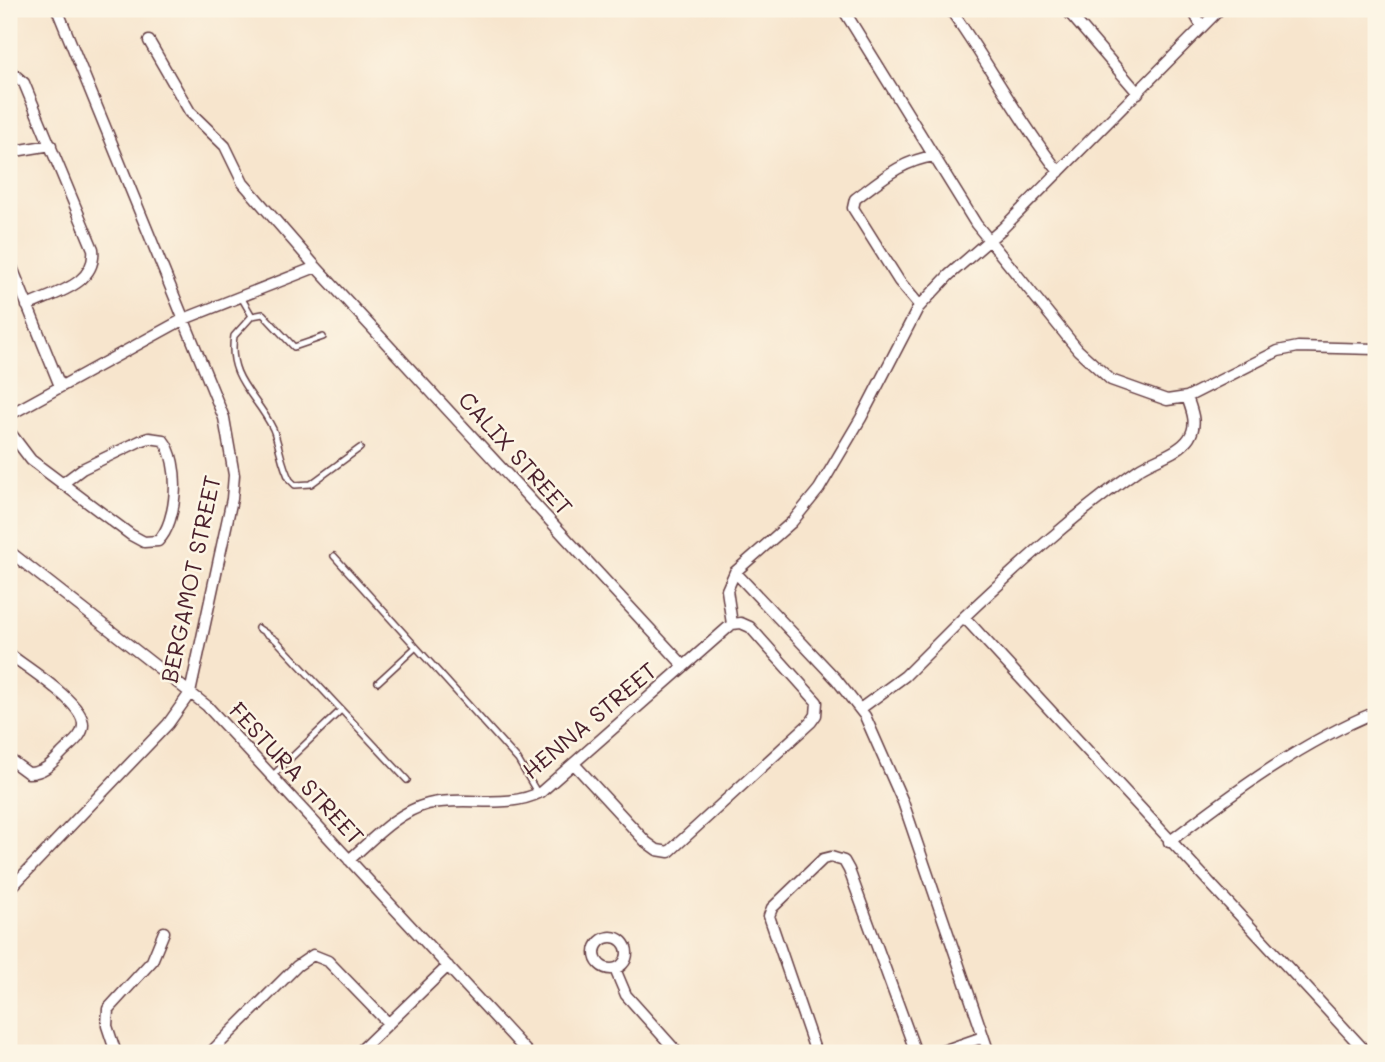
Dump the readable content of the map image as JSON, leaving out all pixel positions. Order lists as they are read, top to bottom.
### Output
{
  "streets": {
    "street": [
      "CALIX STREET",
      "BERGAMOT STREET",
      "HENNA STREET",
      "FESTURA STREET"
    ]
  },
  "crossings": [
    ["CALIX STREET", "HENNA STREET"],
    ["BERGAMOT STREET", "FESTURA STREET"],
    ["HENNA STREET", "FESTURA STREET"]
  ]
}
